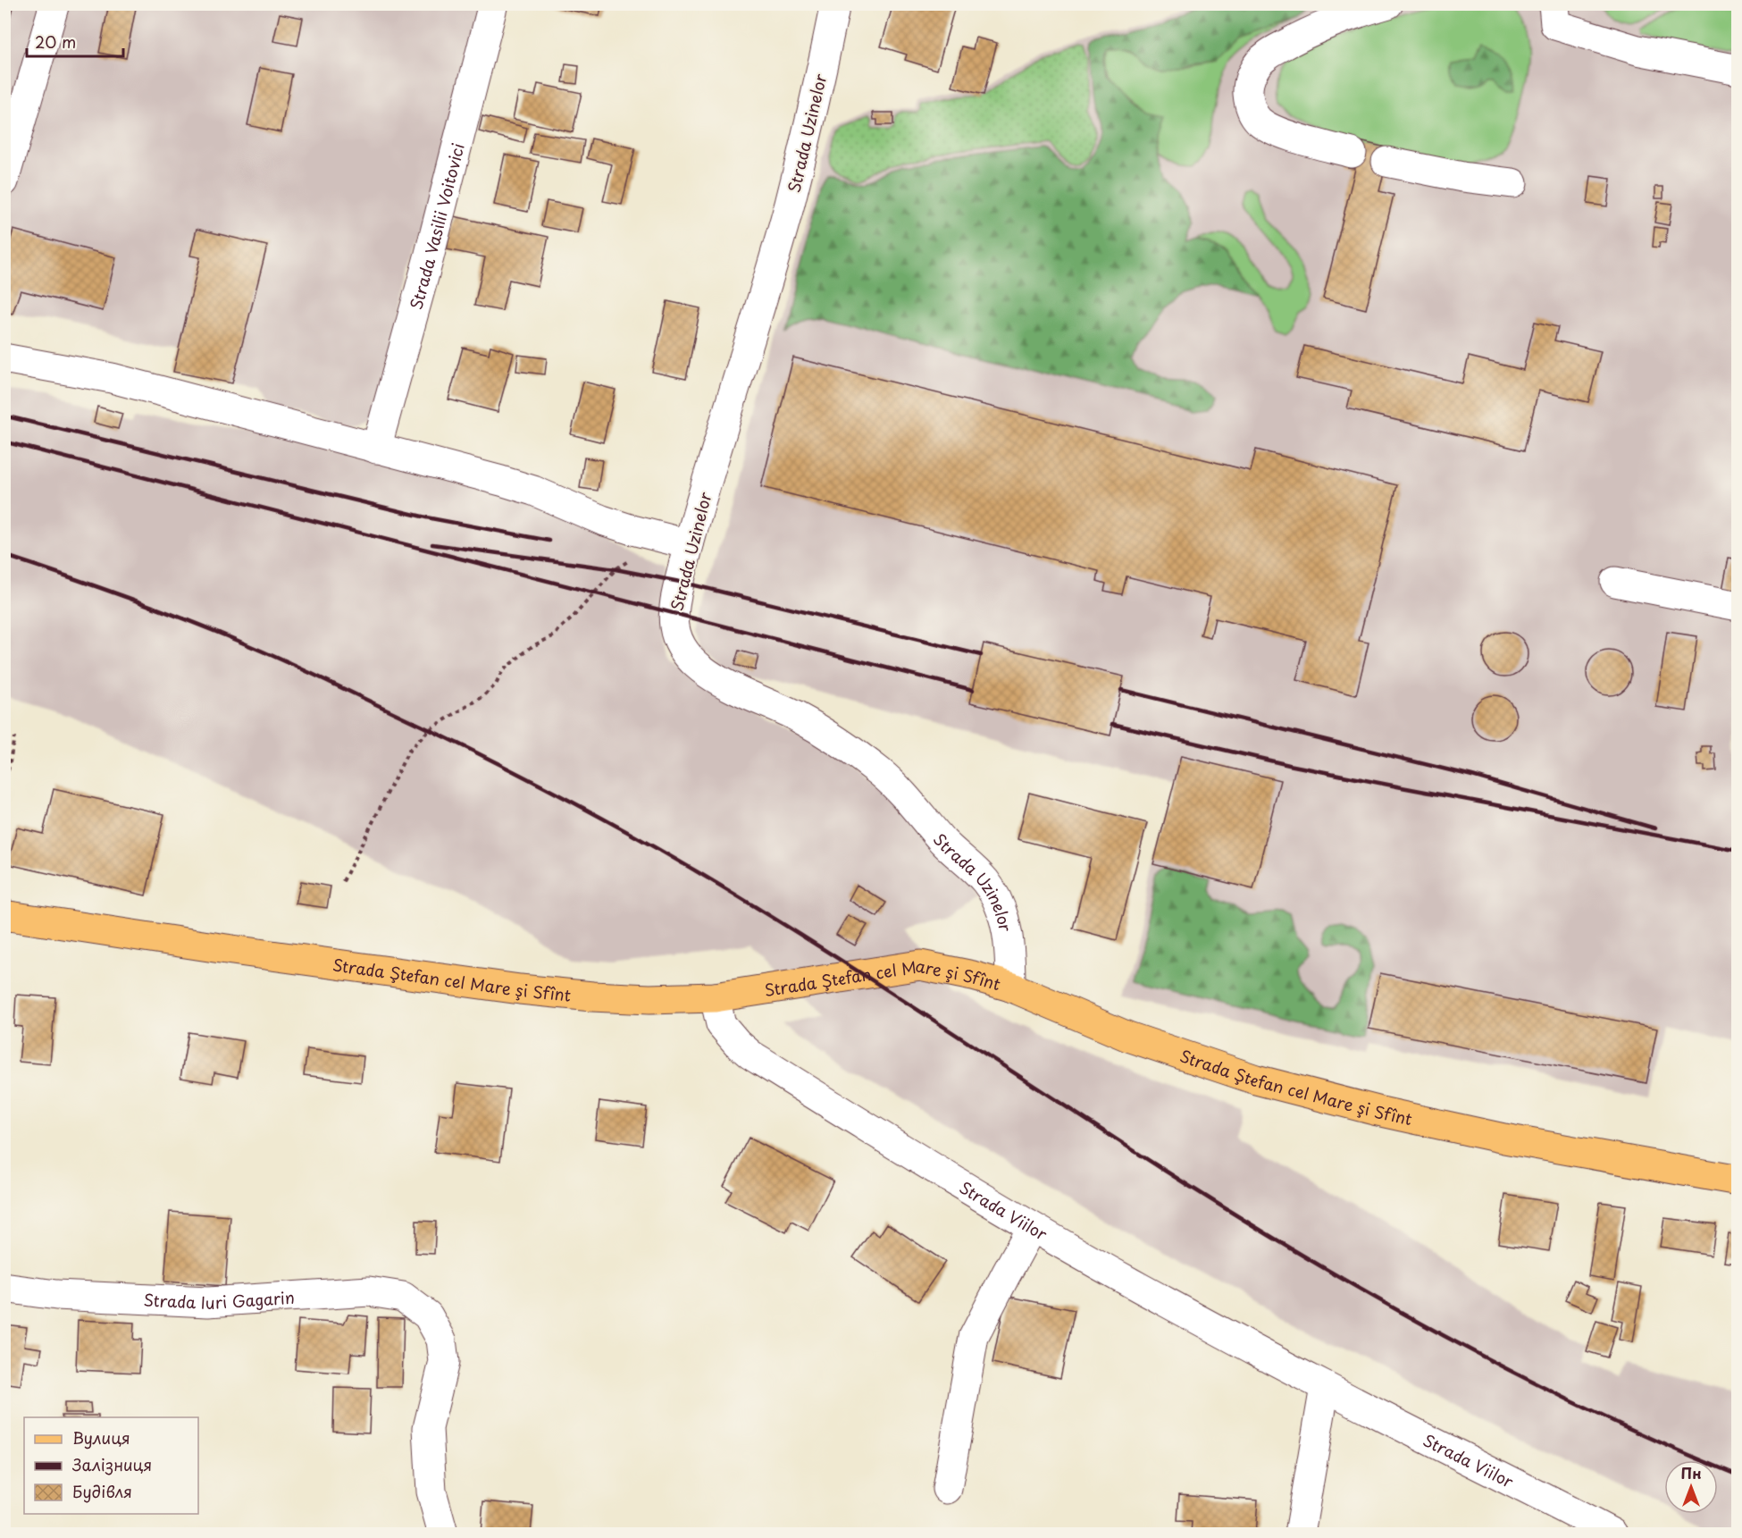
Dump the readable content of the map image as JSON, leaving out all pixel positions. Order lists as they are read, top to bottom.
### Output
{
  "streets": {
    "main road": ["Strada Ştefan cel Mare şi Sfînt"],
    "street": [
      "Strada Uzinelor",
      "Strada Vasilii Voitovici",
      "Strada Viilor",
      "Strada Iuri Gagarin"
    ]
  },
  "crossings": [
    ["Strada Uzinelor", "Strada Ştefan cel Mare şi Sfînt"],
    ["Strada Ştefan cel Mare şi Sfînt", "Strada Viilor"]
  ],
  "legend": ["Вулиця", "Залізниця", "Будівля"],
  "scale_bar": "20 m",
  "north": "top"
}
